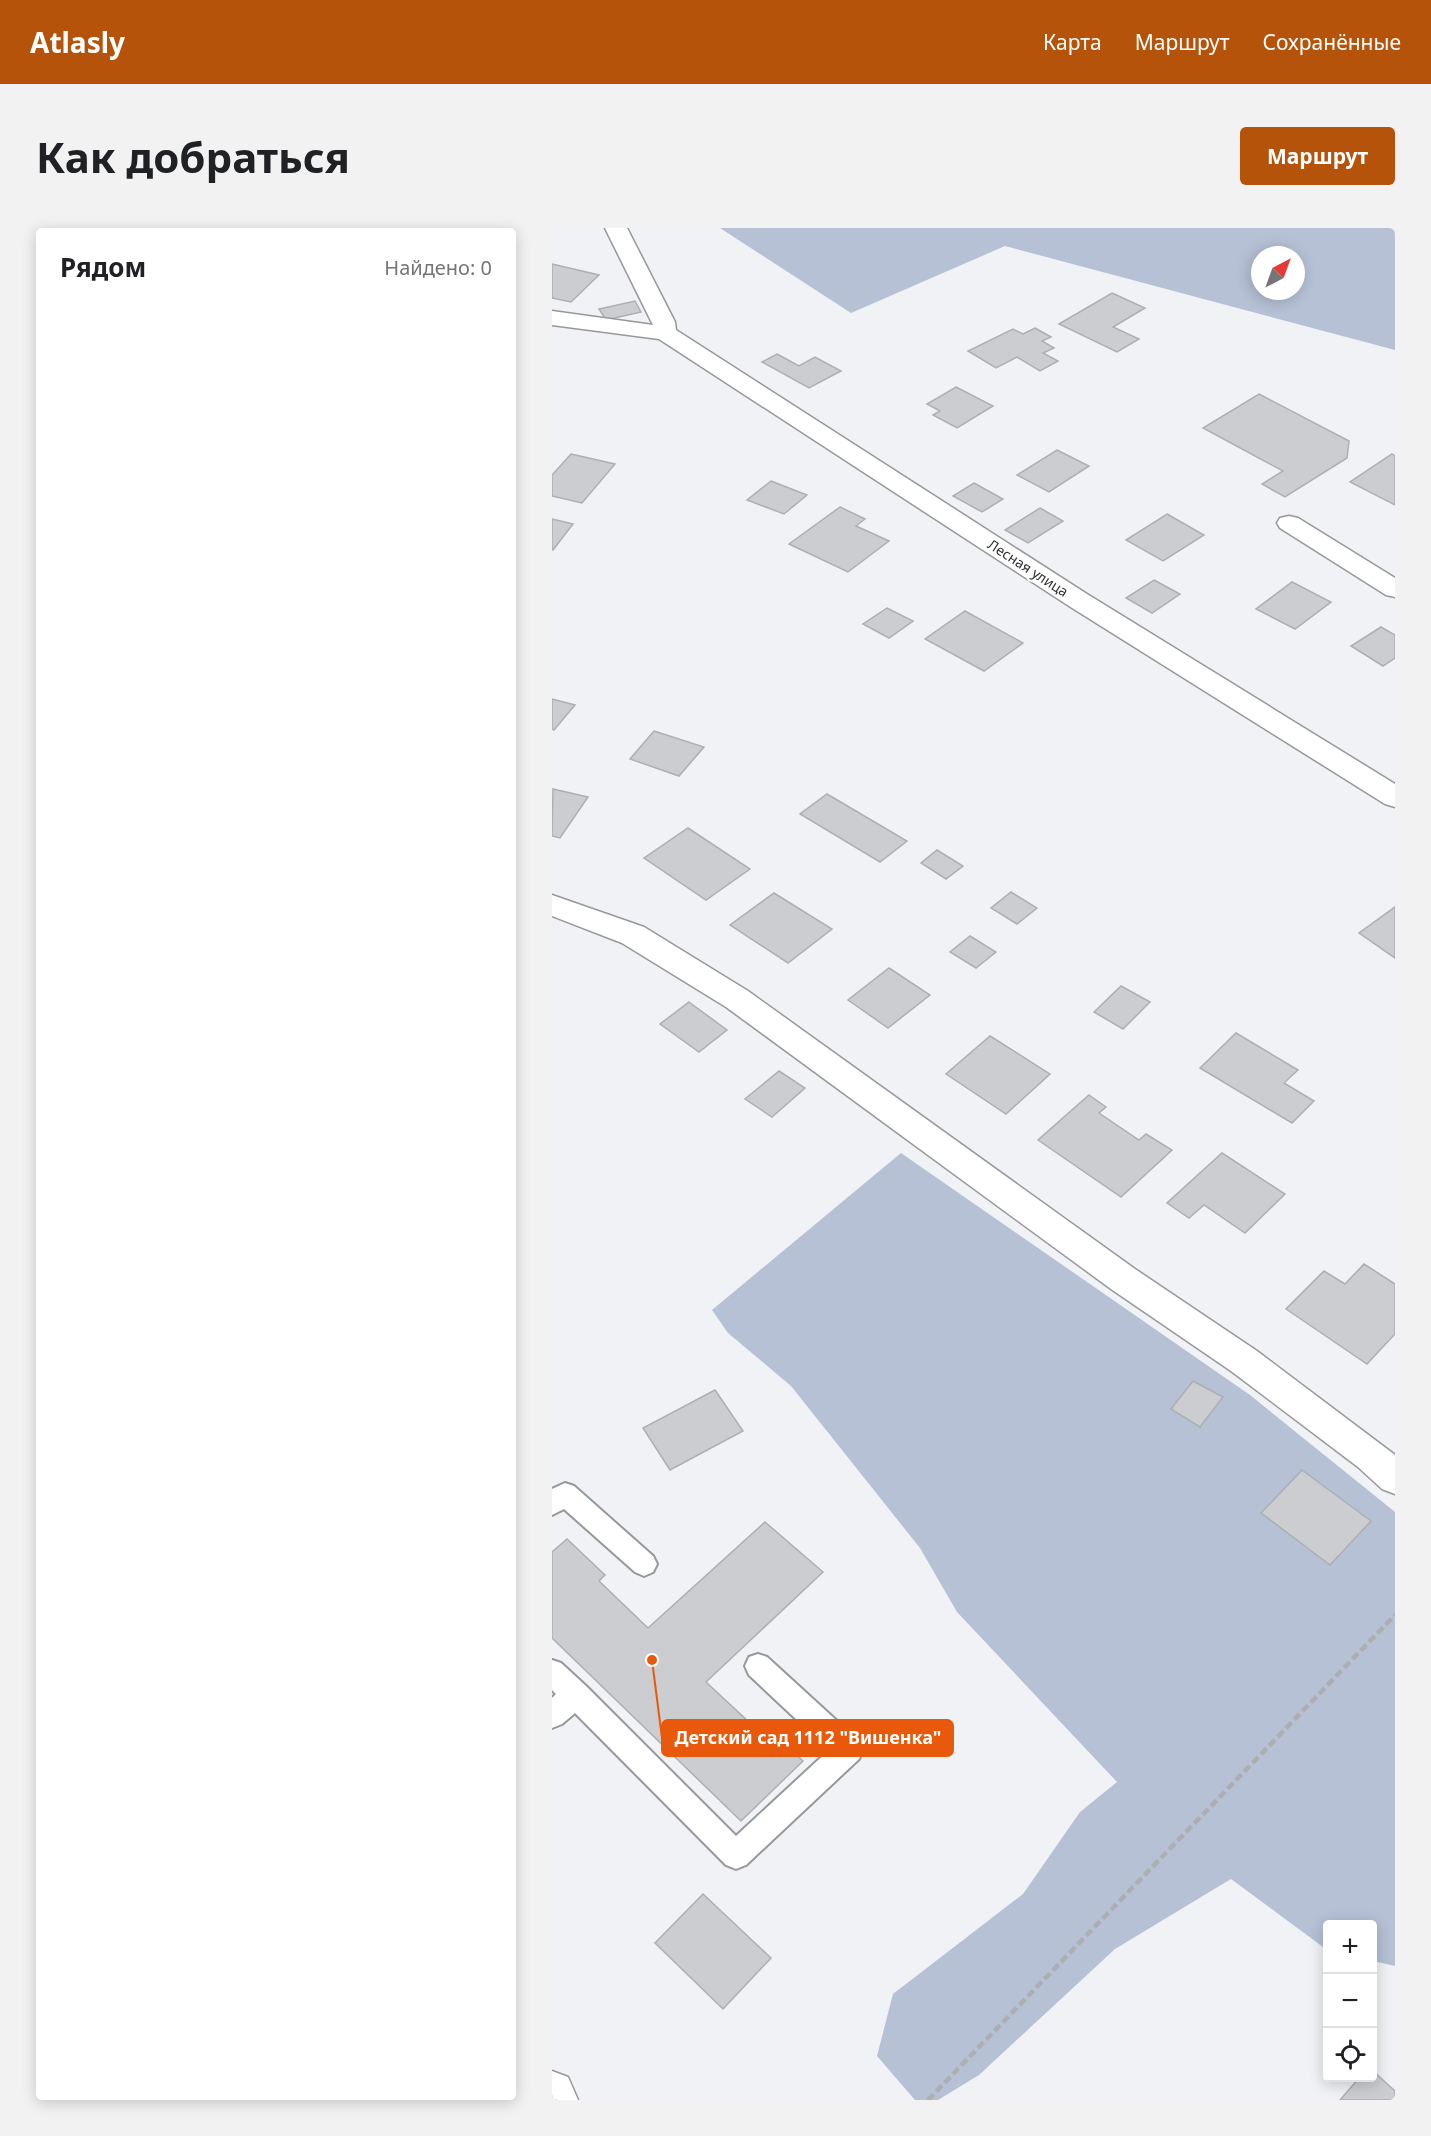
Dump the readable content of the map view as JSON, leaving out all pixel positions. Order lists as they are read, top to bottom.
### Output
{
  "streets": {
    "street": ["Лесная улица"]
  },
  "places": ["Детский сад 1112 \"Вишенка\""],
  "north": "top right",
  "page": {
    "header": "Atlasly",
    "nav": ["Карта", "Маршрут", "Сохранённые"],
    "buttons": "Маршрут",
    "title": "Как добраться",
    "heading": ["Рядом", "Найдено: 0"],
    "map_buttons": ["+", "−"]
  }
}
